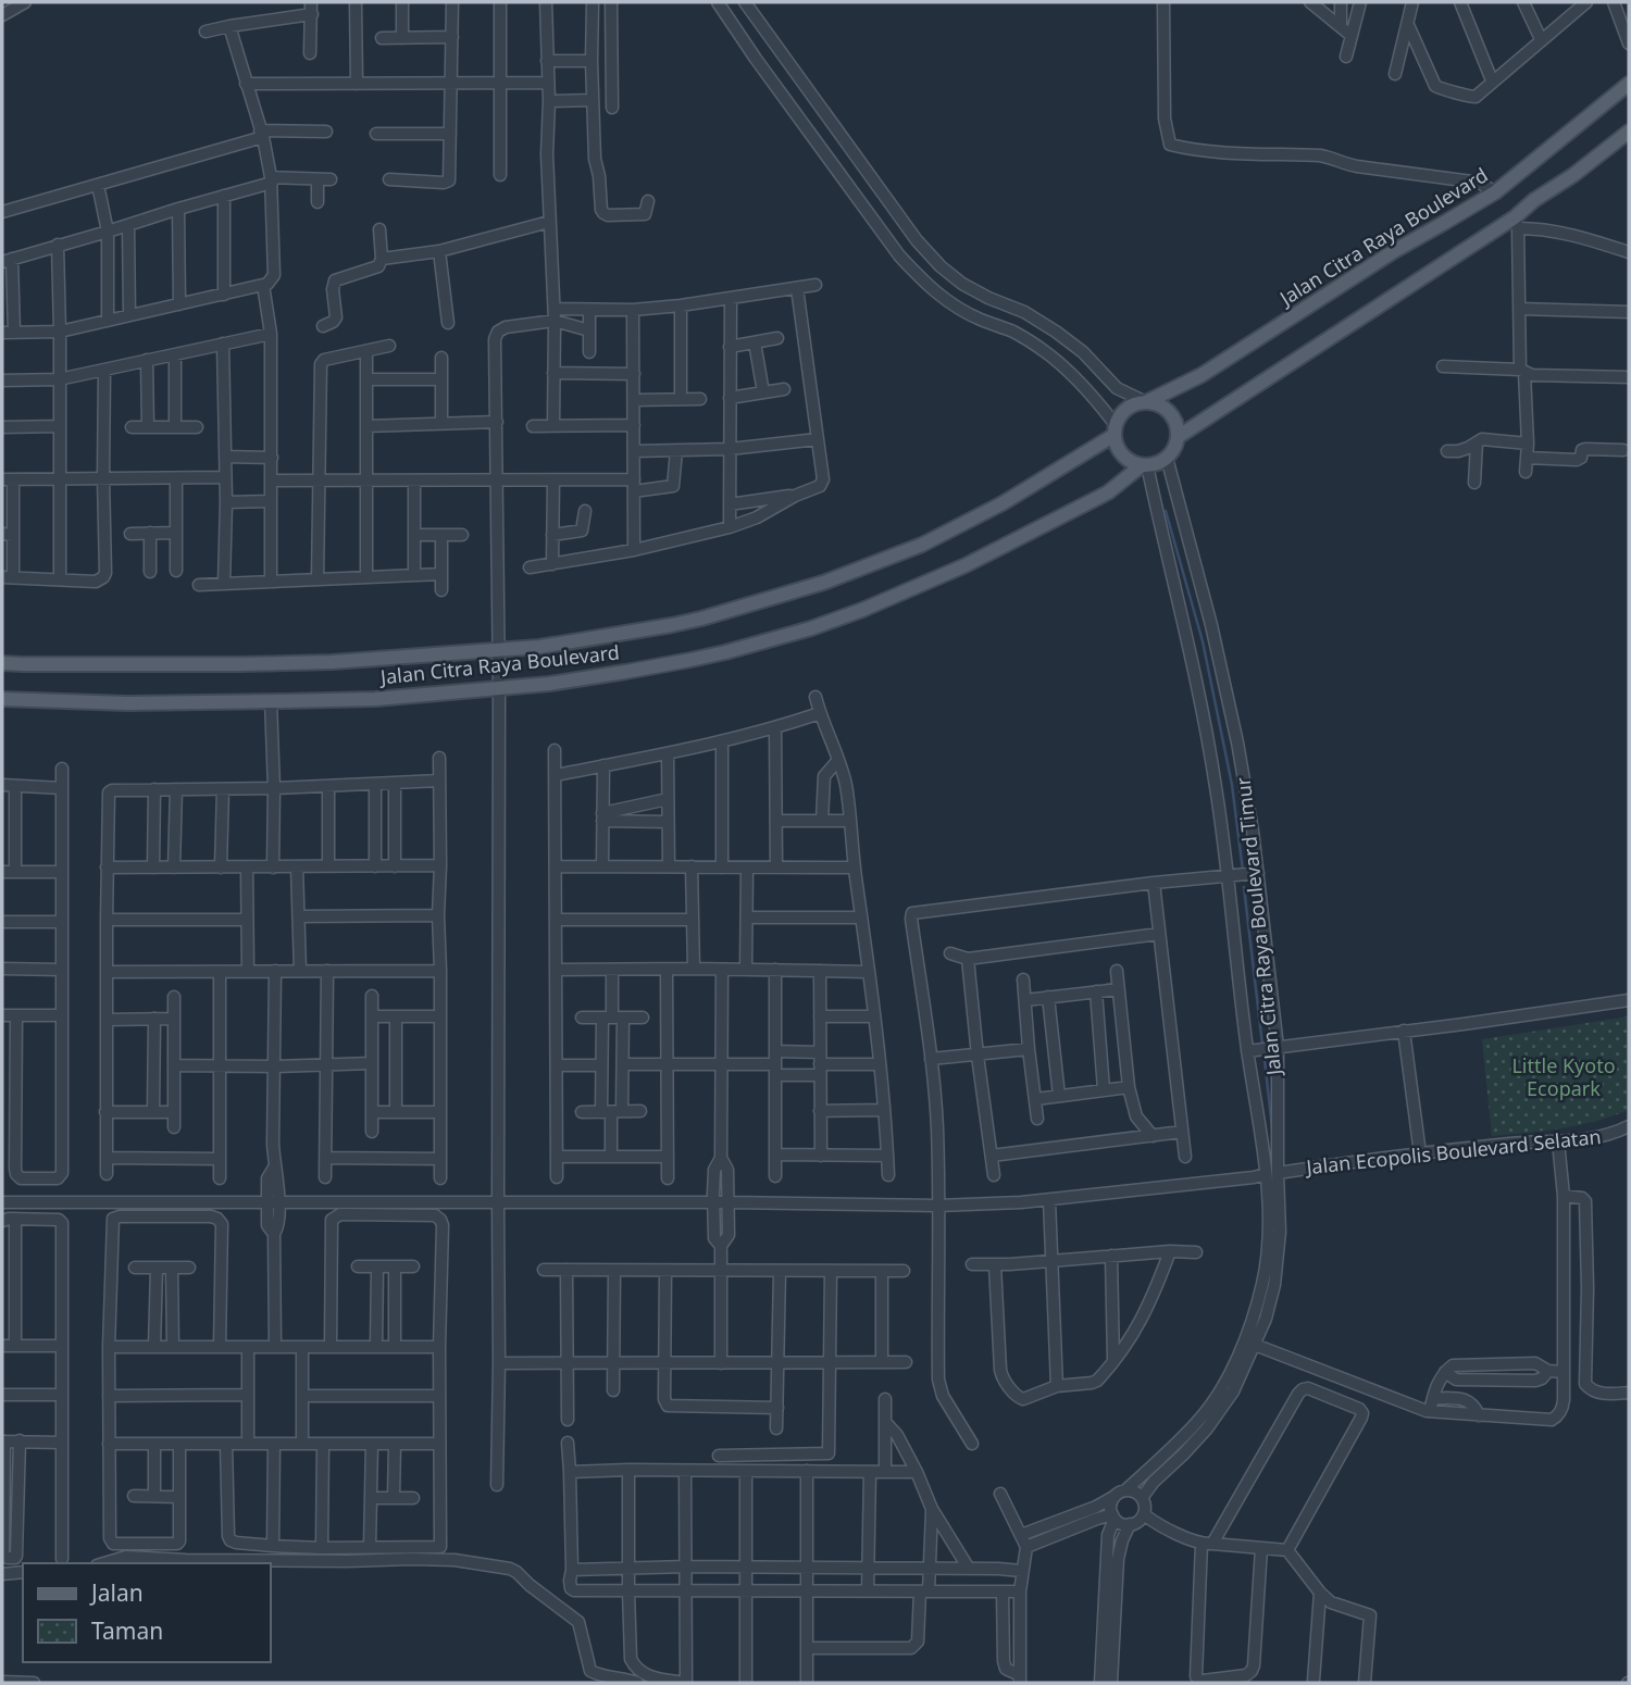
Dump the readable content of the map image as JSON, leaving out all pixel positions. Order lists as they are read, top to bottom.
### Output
{
  "streets": {
    "main road": ["Jalan Citra Raya Boulevard"],
    "street": ["Jalan Citra Raya Boulevard Timur", "Jalan Ecopolis Boulevard Selatan"]
  },
  "crossings": [
    ["Jalan Citra Raya Boulevard", "Jalan Citra Raya Boulevard Timur"],
    ["Jalan Citra Raya Boulevard Timur", "Jalan Ecopolis Boulevard Selatan"]
  ],
  "parks": ["Little Kyoto Ecopark"],
  "legend": ["Jalan", "Taman"]
}
